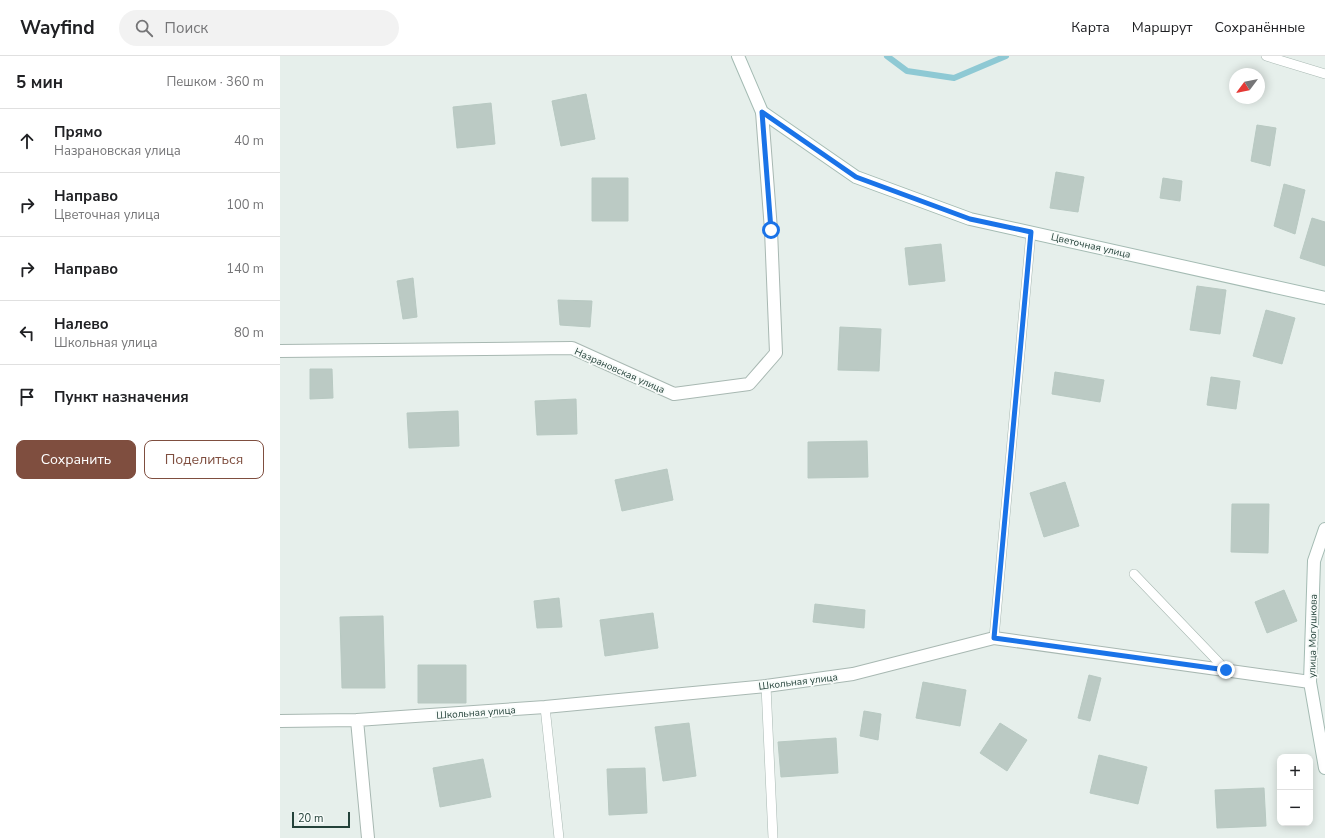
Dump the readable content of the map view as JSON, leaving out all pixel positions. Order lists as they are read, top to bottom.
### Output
{
  "streets": {
    "street": [
      "Цветочная улица",
      "Назрановская улица",
      "улица Могушкова",
      "Школьная улица"
    ]
  },
  "crossings": [
    ["Цветочная улица", "Назрановская улица"],
    ["улица Могушкова", "Школьная улица"]
  ],
  "scale_bar": "20 m",
  "north": "bottom left",
  "page": {
    "header": "Wayfind",
    "search": "Поиск",
    "nav": ["Карта", "Маршрут", "Сохранённые"],
    "heading": ["5 мин", "Пешком · 360 m"],
    "list": [
      ["Прямо", "Назрановская улица", "40 m"],
      ["Направо", "Цветочная улица", "100 m"],
      ["Направо", "140 m"],
      ["Налево", "Школьная улица", "80 m"],
      "Пункт назначения"
    ],
    "buttons": ["Сохранить", "Поделиться"],
    "map_buttons": ["+", "−"],
    "scale": "20 m"
  }
}
